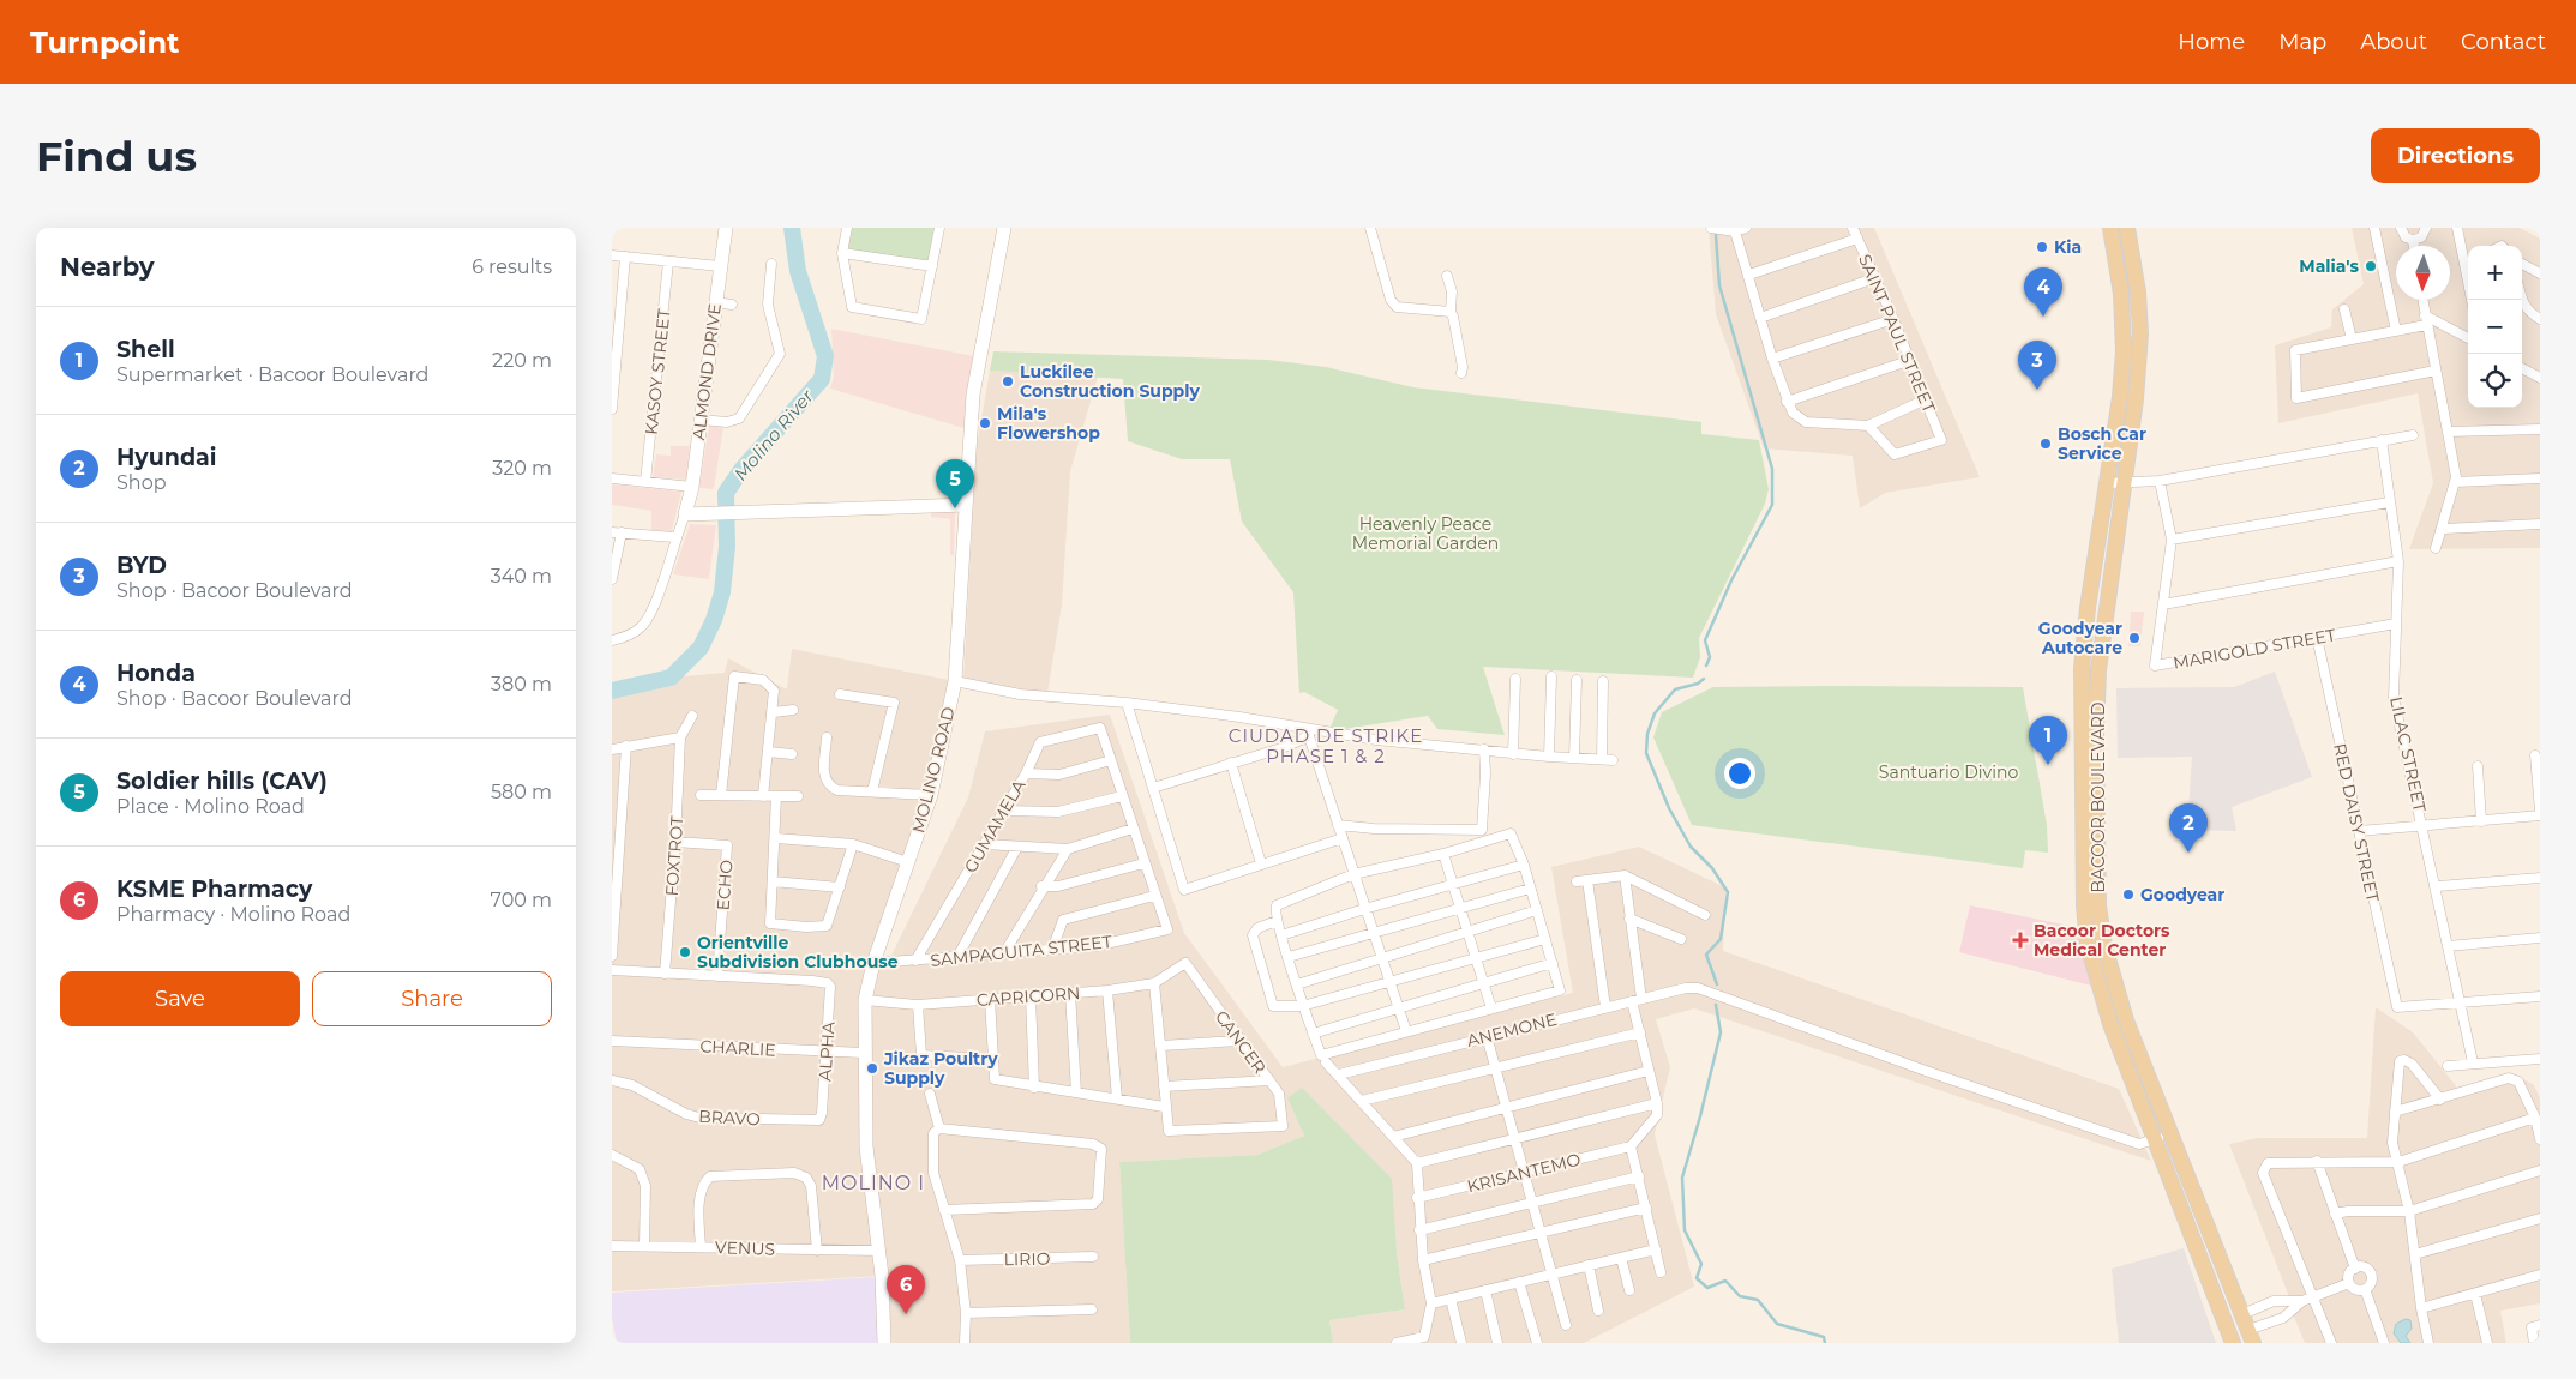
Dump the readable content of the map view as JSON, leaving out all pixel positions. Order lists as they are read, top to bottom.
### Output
{
  "streets": {
    "main road": ["ALMOND DRIVE", "MOLINO ROAD", "BACOOR BOULEVARD"],
    "street": [
      "SAINT PAUL STREET",
      "KASOY STREET",
      "MARIGOLD STREET",
      "LILAC STREET",
      "RED DAISY STREET",
      "GUMAMELA",
      "FOXTROT",
      "ECHO",
      "SAMPAGUITA STREET",
      "CAPRICORN",
      "ANEMONE",
      "CANCER",
      "CHARLIE",
      "ALPHA",
      "BRAVO",
      "KRISANTEMO",
      "VENUS",
      "LIRIO"
    ]
  },
  "crossings": [
    ["MARIGOLD STREET", "LILAC STREET"],
    ["MARIGOLD STREET", "RED DAISY STREET"],
    ["LILAC STREET", "RED DAISY STREET"],
    ["MOLINO ROAD", "SAMPAGUITA STREET"],
    ["MOLINO ROAD", "CAPRICORN"],
    ["MOLINO ROAD", "CHARLIE"],
    ["MOLINO ROAD", "VENUS"],
    ["BACOOR BOULEVARD", "ANEMONE"],
    ["GUMAMELA", "SAMPAGUITA STREET"],
    ["FOXTROT", "ECHO"],
    ["ECHO", "ALPHA"],
    ["CAPRICORN", "CANCER"],
    ["CHARLIE", "ALPHA"],
    ["ALPHA", "BRAVO"]
  ],
  "districts": ["CIUDAD DE STRIKE PHASE 1 & 2", "MOLINO I"],
  "water": ["Molino River"],
  "parks": ["Heavenly Peace Memorial Garden", "Santuario Divino"],
  "places": {
    "other": [
      "Kia",
      "Malia's",
      "Luckilee Construction Supply",
      "Mila's Flowershop",
      "Bosch Car Service",
      "Goodyear Autocare",
      "Goodyear",
      "Orientville Subdivision Clubhouse",
      "Jikaz Poultry Supply"
    ],
    "health": ["Bacoor Doctors Medical Center"]
  },
  "north": "bottom",
  "page": {
    "header": "Turnpoint",
    "nav": [
      "Home",
      "Map",
      "About",
      "Contact"
    ],
    "buttons": [
      "Directions",
      ["Save", "Share"]
    ],
    "title": "Find us",
    "heading": ["Nearby", "6 results"],
    "map_buttons": ["+", "−"],
    "pins": [
      "4",
      "3",
      "5",
      "1",
      "2",
      "6"
    ],
    "list": [
      {
        "mark": "1",
        "name": "Shell",
        "note": "Supermarket · Bacoor Boulevard",
        "value": "220 m"
      },
      {
        "mark": "2",
        "name": "Hyundai",
        "note": "Shop",
        "value": "320 m"
      },
      {
        "mark": "3",
        "name": "BYD",
        "note": "Shop · Bacoor Boulevard",
        "value": "340 m"
      },
      {
        "mark": "4",
        "name": "Honda",
        "note": "Shop · Bacoor Boulevard",
        "value": "380 m"
      },
      {
        "mark": "5",
        "name": "Soldier hills (CAV)",
        "note": "Place · Molino Road",
        "value": "580 m"
      },
      {
        "mark": "6",
        "name": "KSME Pharmacy",
        "note": "Pharmacy · Molino Road",
        "value": "700 m"
      }
    ]
  }
}
